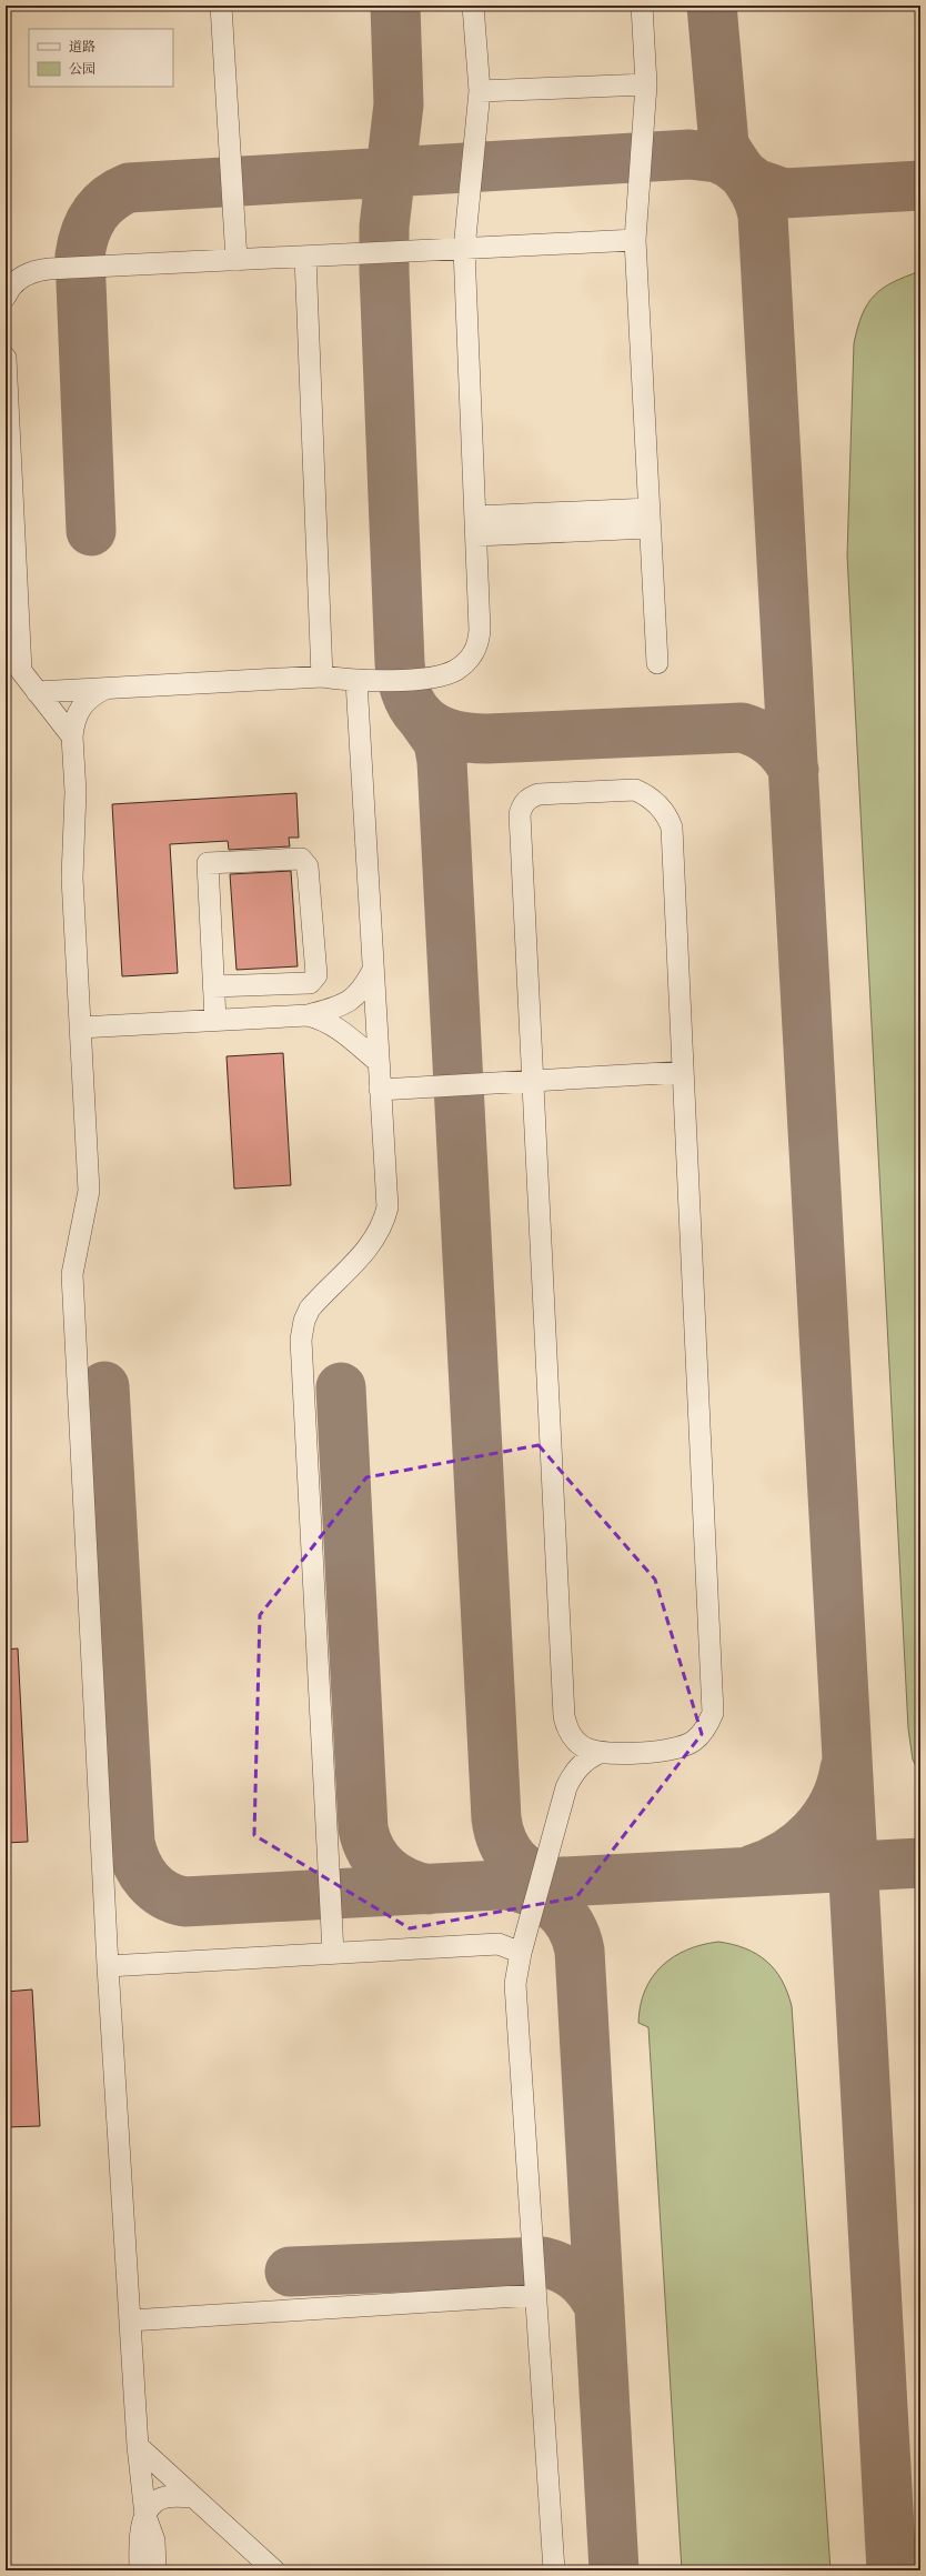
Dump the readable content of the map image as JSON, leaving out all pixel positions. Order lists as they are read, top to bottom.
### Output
{
  "legend": ["道路", "公园"]
}
